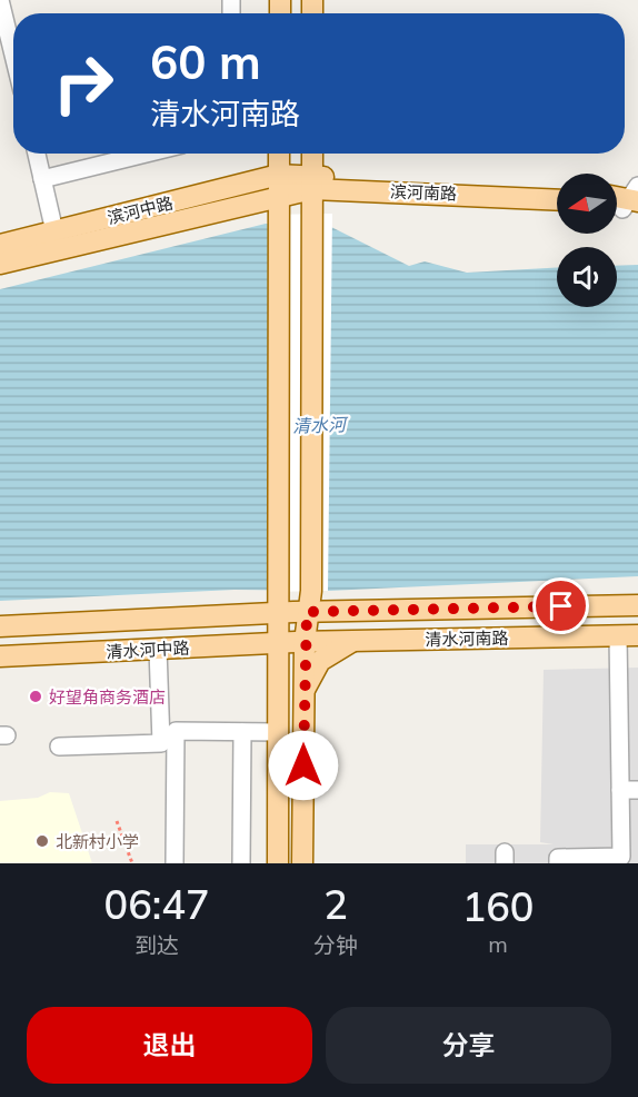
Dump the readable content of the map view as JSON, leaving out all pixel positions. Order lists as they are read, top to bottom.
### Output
{
  "streets": {
    "main road": [
      "滨河南路",
      "滨河中路",
      "清水河南路",
      "清水河中路"
    ]
  },
  "crossings": [
    ["滨河南路", "滨河中路"],
    ["清水河南路", "清水河中路"]
  ],
  "water": ["清水河"],
  "places": ["好望角商务酒店", "北新村小学"],
  "north": "left",
  "page": {
    "turn": ["60 m", "清水河南路"],
    "eta": [
      "06:47",
      "到达",
      "2",
      "分钟",
      "160",
      "m"
    ],
    "buttons": ["退出", "分享"]
  }
}
